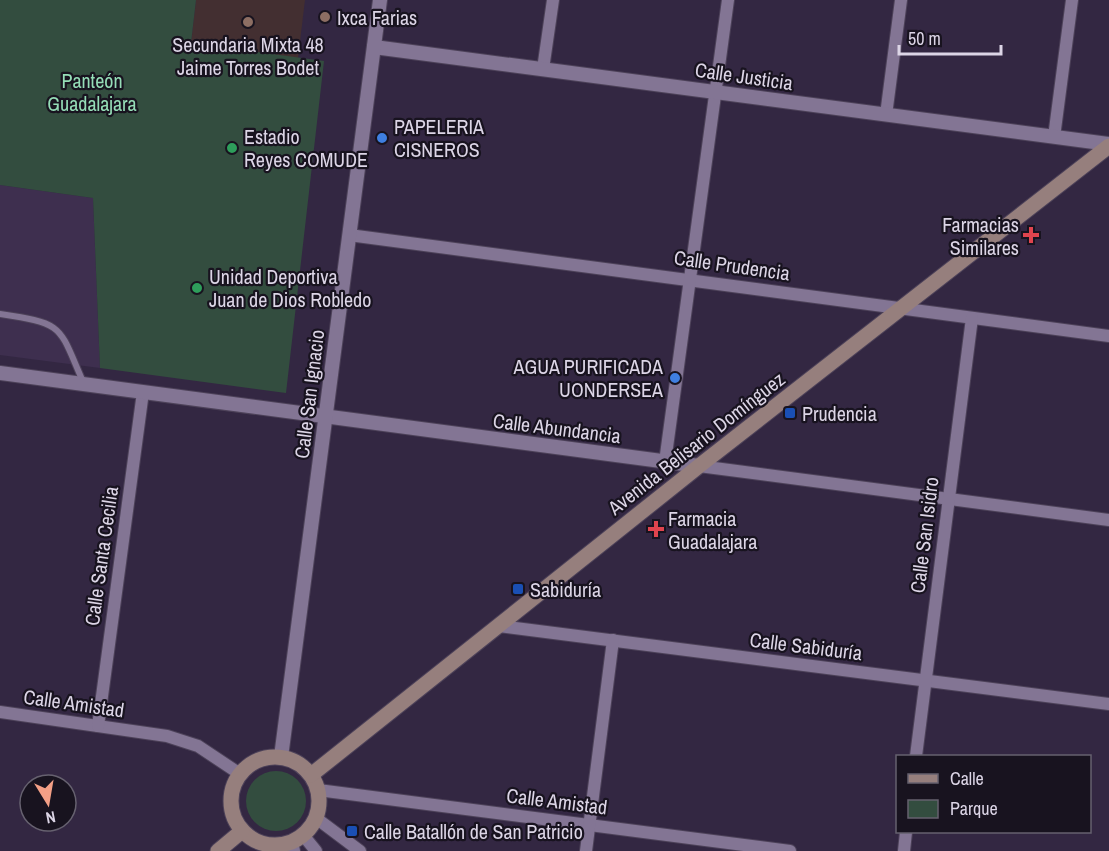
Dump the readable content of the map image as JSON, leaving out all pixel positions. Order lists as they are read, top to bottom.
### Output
{
  "streets": {
    "main road": ["Avenida Belisario Domínguez"],
    "street": [
      "Calle Justicia",
      "Calle Prudencia",
      "Calle San Ignacio",
      "Calle Abundancia",
      "Calle San Isidro",
      "Calle Santa Cecilia",
      "Calle Sabiduría",
      "Calle Amistad"
    ]
  },
  "crossings": [
    ["Calle Justicia", "Calle San Ignacio"],
    ["Calle Justicia", "Avenida Belisario Domínguez"],
    ["Calle Prudencia", "Calle San Ignacio"],
    ["Calle Prudencia", "Avenida Belisario Domínguez"],
    ["Calle Prudencia", "Calle San Isidro"],
    ["Calle San Ignacio", "Calle Abundancia"],
    ["Calle San Ignacio", "Avenida Belisario Domínguez"],
    ["Calle San Ignacio", "Calle Amistad"],
    ["Calle Abundancia", "Avenida Belisario Domínguez"],
    ["Calle Abundancia", "Calle San Isidro"],
    ["Calle Abundancia", "Calle Santa Cecilia"],
    ["Avenida Belisario Domínguez", "Calle Sabiduría"],
    ["Avenida Belisario Domínguez", "Calle Amistad"],
    ["Calle San Isidro", "Calle Sabiduría"],
    ["Calle Santa Cecilia", "Calle Amistad"]
  ],
  "parks": ["Panteón Guadalajara"],
  "places": {
    "other": [
      "Ixca Farias",
      "Secundaria Mixta 48 Jaime Torres Bodet",
      "PAPELERIA CISNEROS",
      "Estadio Reyes COMUDE",
      "Unidad Deportiva Juan de Dios Robledo",
      "AGUA PURIFICADA UONDERSEA"
    ],
    "health": ["Farmacias Similares", "Farmacia Guadalajara"],
    "transit": ["Prudencia", "Sabiduría", "Calle Batallón de San Patricio"]
  },
  "legend": ["Calle", "Parque"],
  "scale_bar": "50 m",
  "north": "bottom"
}
